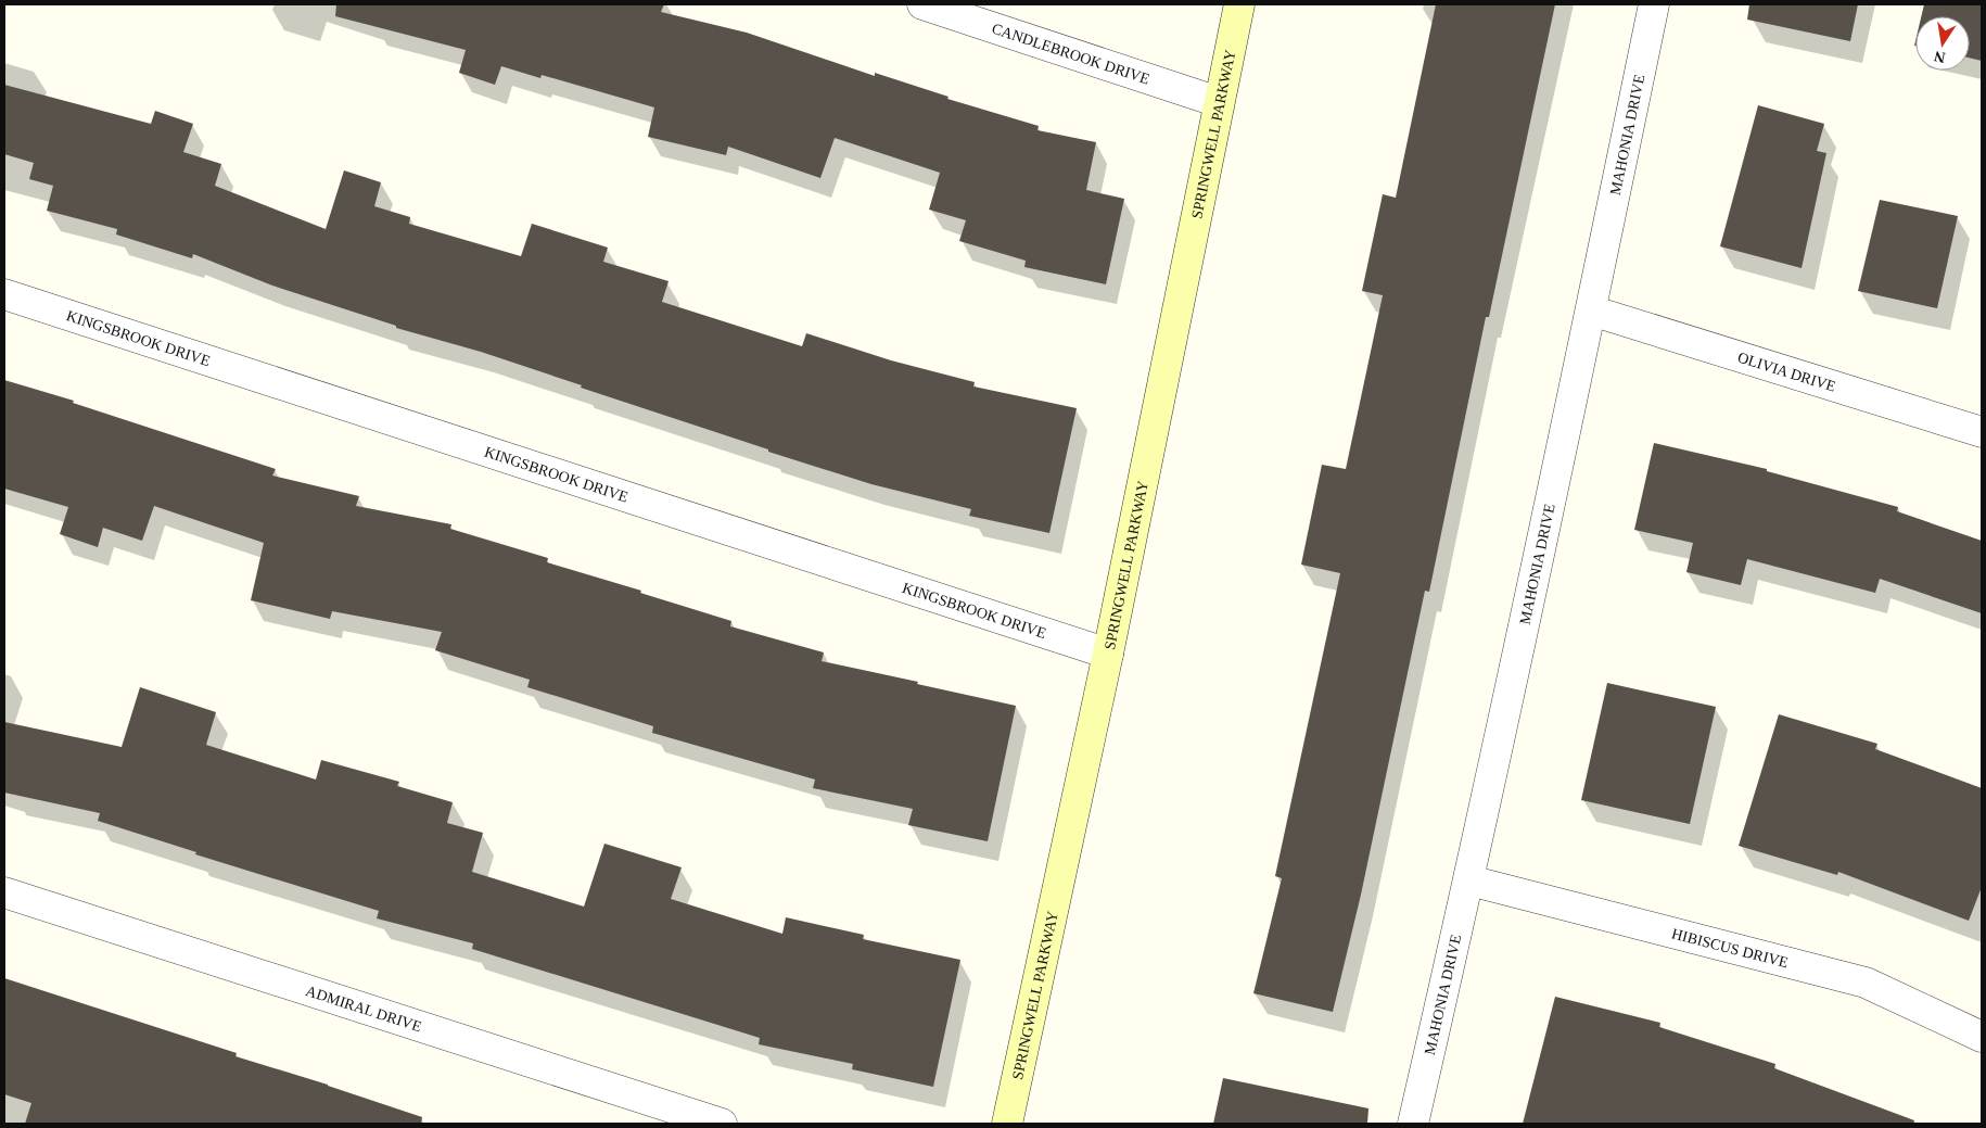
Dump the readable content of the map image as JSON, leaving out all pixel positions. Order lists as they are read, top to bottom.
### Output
{
  "streets": {
    "street": [
      "CANDLEBROOK DRIVE",
      "SPRINGWELL PARKWAY",
      "MAHONIA DRIVE",
      "KINGSBROOK DRIVE",
      "OLIVIA DRIVE",
      "HIBISCUS DRIVE",
      "ADMIRAL DRIVE"
    ]
  },
  "crossings": [
    ["CANDLEBROOK DRIVE", "SPRINGWELL PARKWAY"],
    ["SPRINGWELL PARKWAY", "KINGSBROOK DRIVE"],
    ["MAHONIA DRIVE", "OLIVIA DRIVE"],
    ["MAHONIA DRIVE", "HIBISCUS DRIVE"]
  ],
  "north": "bottom"
}
